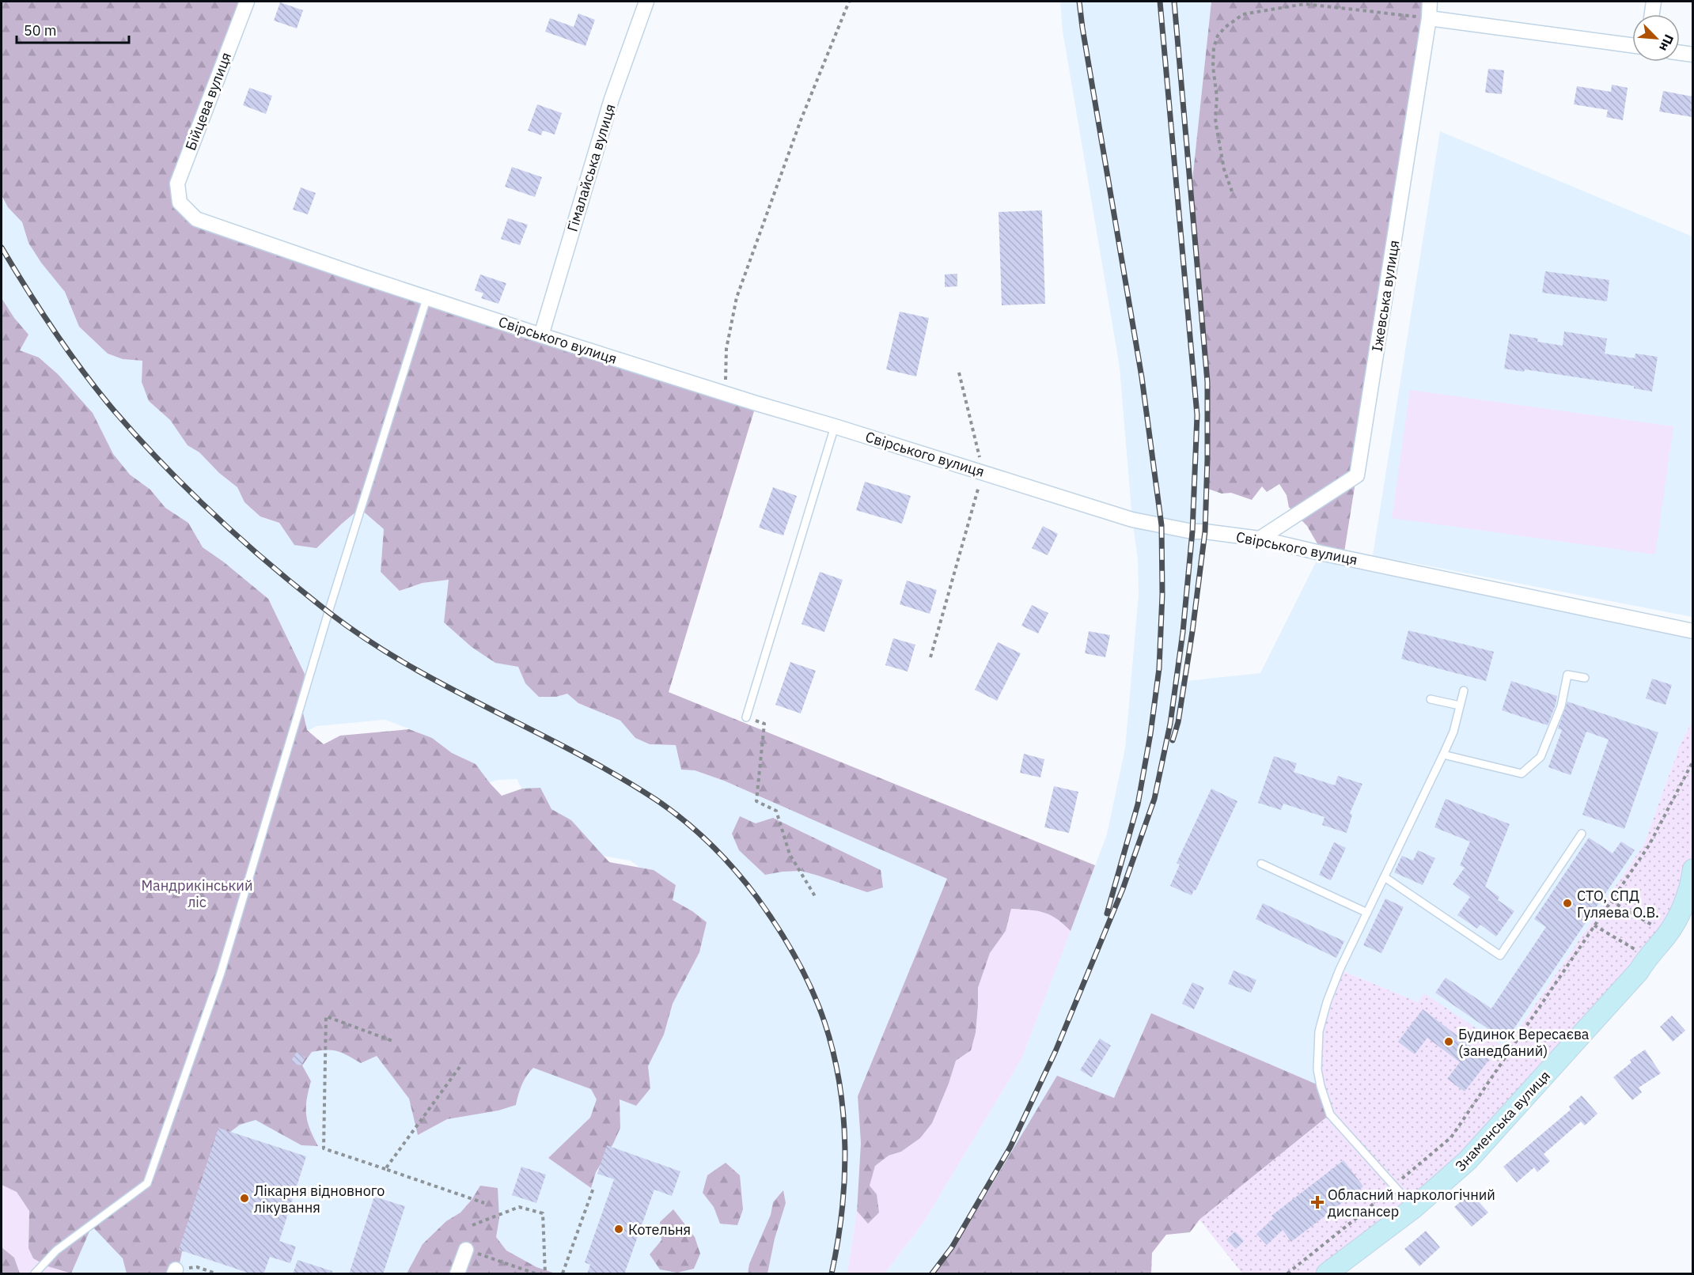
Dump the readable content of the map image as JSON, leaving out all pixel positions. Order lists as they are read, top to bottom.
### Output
{
  "streets": {
    "main road": ["Знаменська вулиця"],
    "street": [
      "Бійцева вулиця",
      "Гімалайська вулиця",
      "Іжевська вулиця",
      "Свірського вулиця"
    ]
  },
  "crossings": [
    ["Бійцева вулиця", "Свірського вулиця"],
    ["Гімалайська вулиця", "Свірського вулиця"],
    ["Іжевська вулиця", "Свірського вулиця"]
  ],
  "parks": ["Мандрикінський ліс"],
  "places": {
    "other": [
      "СТО, СПД Гуляева О.В.",
      "Будинок Вересаєва (занедбаний)",
      "Лікарня відновного лікування",
      "Котельня"
    ],
    "health": ["Обласний наркологічний диспансер"]
  },
  "scale_bar": "50 m",
  "north": "bottom right"
}
